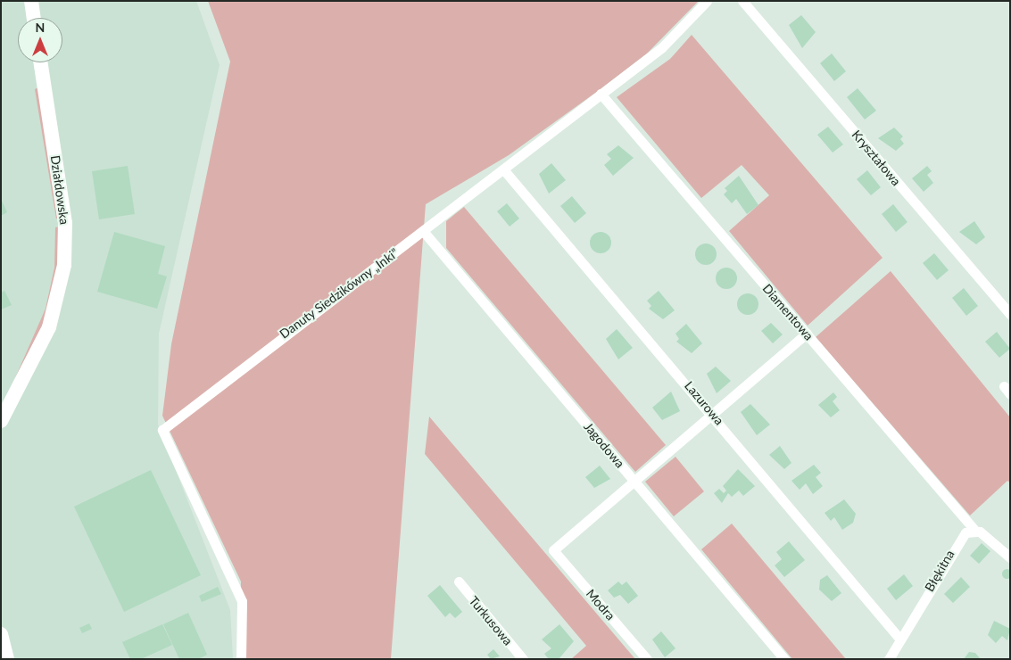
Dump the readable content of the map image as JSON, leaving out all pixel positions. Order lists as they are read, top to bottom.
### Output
{
  "streets": {
    "street": [
      "Kryształowa",
      "Działdowska",
      "Danuty Siedzikówny „Inki”",
      "Diamentowa",
      "Lazurowa",
      "Jagodowa",
      "Błękitna",
      "Modra",
      "Turkusowa"
    ]
  },
  "crossings": [
    ["Danuty Siedzikówny „Inki”", "Diamentowa"],
    ["Danuty Siedzikówny „Inki”", "Lazurowa"],
    ["Danuty Siedzikówny „Inki”", "Jagodowa"],
    ["Diamentowa", "Błękitna"],
    ["Lazurowa", "Błękitna"],
    ["Jagodowa", "Modra"]
  ],
  "north": "top"
}
